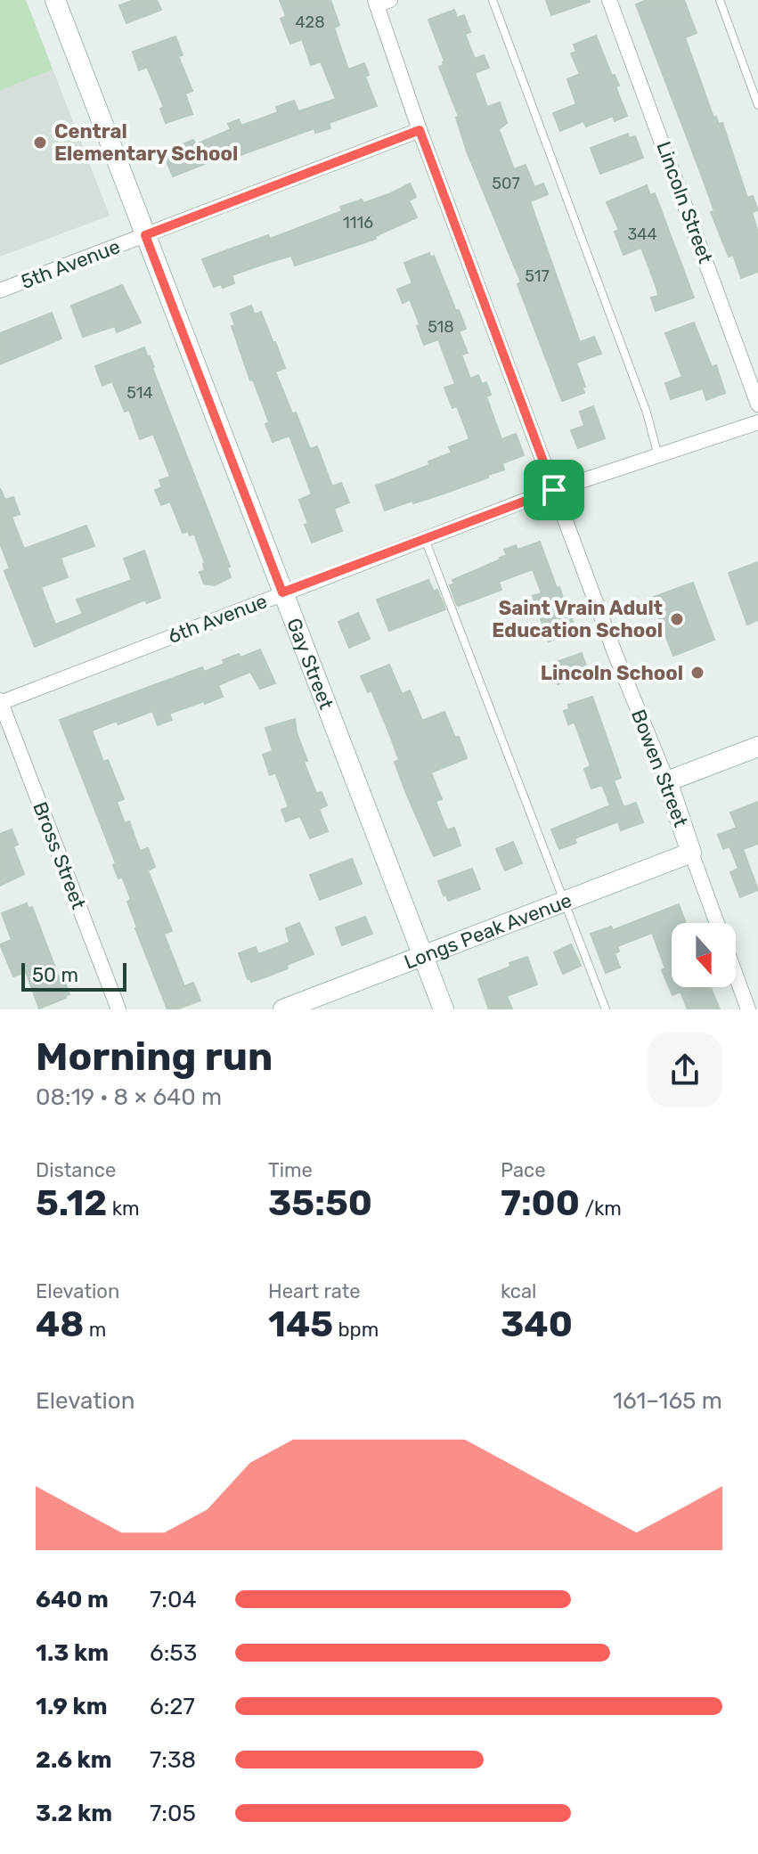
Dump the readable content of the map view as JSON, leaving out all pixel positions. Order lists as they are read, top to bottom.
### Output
{
  "streets": {
    "street": [
      "Lincoln Street",
      "5th Avenue",
      "6th Avenue",
      "Gay Street",
      "Bowen Street",
      "Bross Street",
      "Longs Peak Avenue"
    ]
  },
  "crossings": [
    ["5th Avenue", "Gay Street"],
    ["5th Avenue", "Bowen Street"],
    ["6th Avenue", "Gay Street"],
    ["6th Avenue", "Bowen Street"],
    ["6th Avenue", "Bross Street"],
    ["Gay Street", "Longs Peak Avenue"],
    ["Bowen Street", "Longs Peak Avenue"]
  ],
  "places": ["Central Elementary School", "Saint Vrain Adult Education School", "Lincoln School"],
  "house_numbers": [
    "428",
    "507",
    "1116",
    "344",
    "517",
    "518",
    "514"
  ],
  "scale_bar": "50 m",
  "north": "bottom",
  "page": {
    "scale": "50 m",
    "heading": ["Morning run", "08:19 · 8 × 640 m"],
    "stats": [
      ["Distance", "5.12 km"],
      ["Time", "35:50"],
      ["Pace", "7:00 /km"],
      ["Elevation", "48 m"],
      ["Heart rate", "145 bpm"],
      ["kcal", "340"]
    ],
    "chart": ["Elevation", "161–165 m"],
    "list": [
      {
        "name": "640 m",
        "note": "7:04"
      },
      {
        "name": "1.3 km",
        "note": "6:53"
      },
      {
        "name": "1.9 km",
        "note": "6:27"
      },
      {
        "name": "2.6 km",
        "note": "7:38"
      },
      {
        "name": "3.2 km",
        "note": "7:05"
      }
    ]
  }
}
